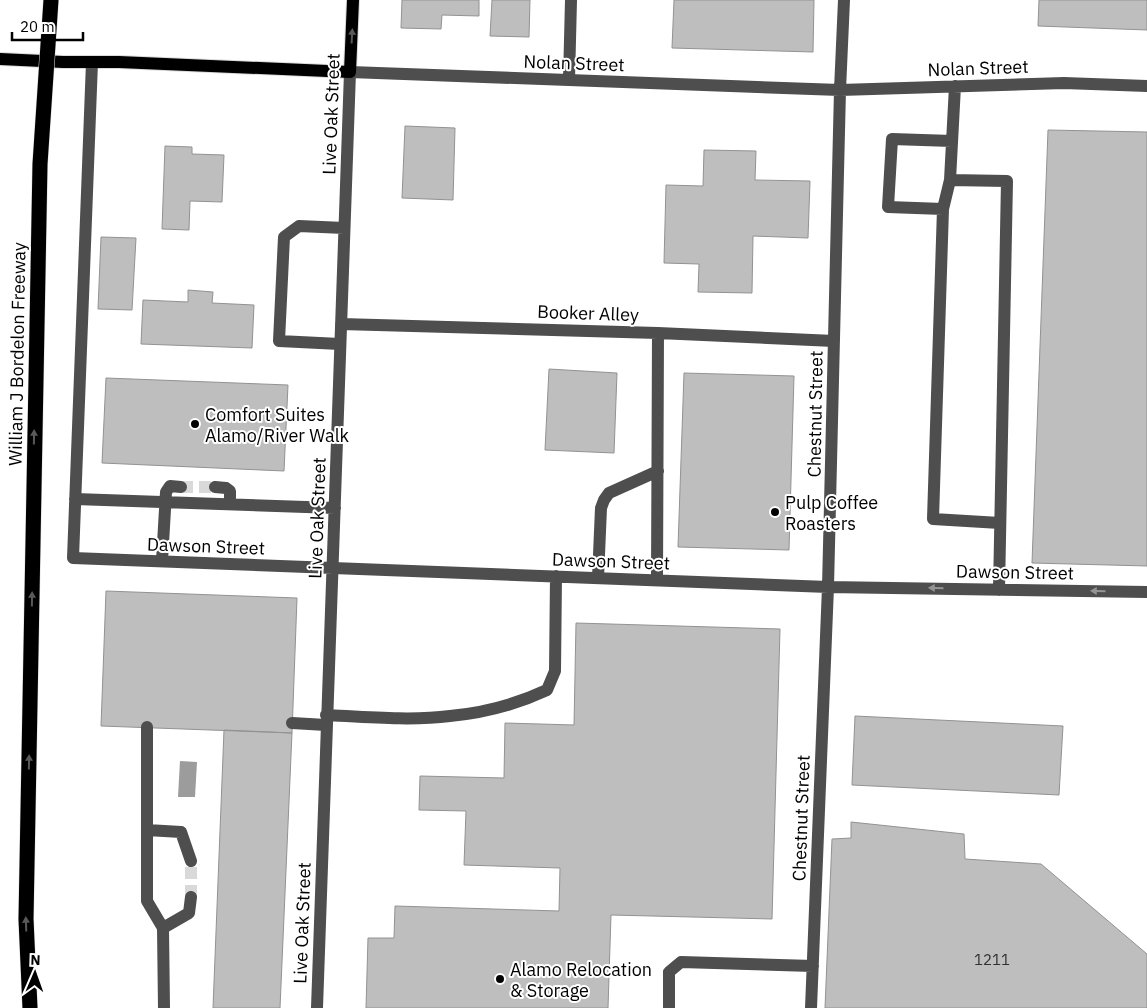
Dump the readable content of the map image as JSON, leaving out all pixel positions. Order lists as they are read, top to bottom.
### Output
{
  "streets": {
    "highway": ["William J Bordelon Freeway"],
    "main road": ["Nolan Street", "Live Oak Street"],
    "street": ["Booker Alley", "Chestnut Street", "Dawson Street"]
  },
  "crossings": [
    ["Nolan Street", "Live Oak Street"],
    ["Nolan Street", "Chestnut Street"],
    ["Live Oak Street", "Booker Alley"],
    ["Live Oak Street", "Dawson Street"],
    ["Booker Alley", "Chestnut Street"],
    ["Chestnut Street", "Dawson Street"]
  ],
  "one_way": ["William J Bordelon Freeway"],
  "places": ["Comfort Suites Alamo/River Walk", "Pulp Coffee Roasters", "Alamo Relocation & Storage"],
  "house_numbers": ["1211"],
  "scale_bar": "20 m",
  "north": "top"
}
